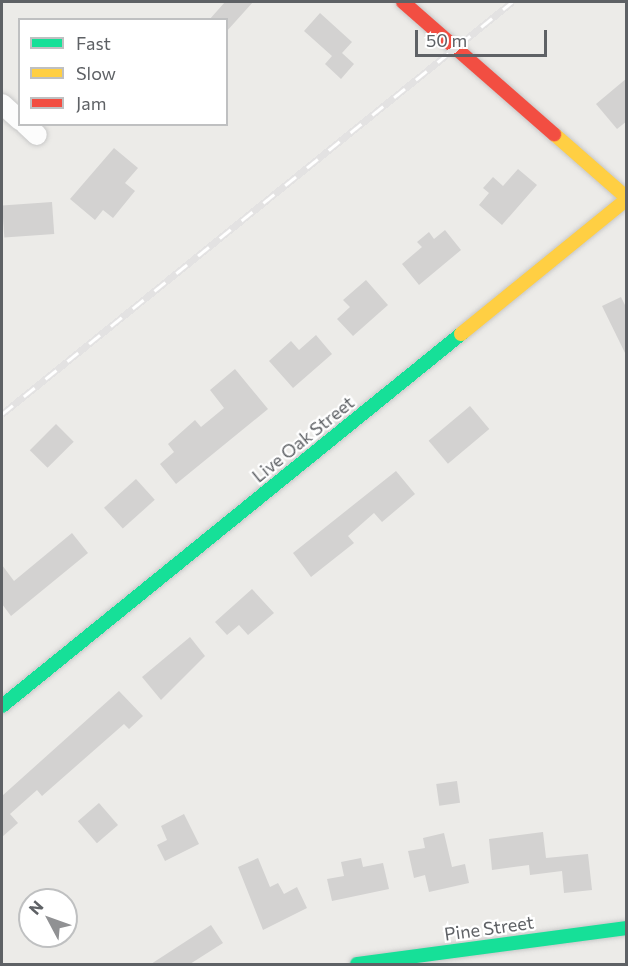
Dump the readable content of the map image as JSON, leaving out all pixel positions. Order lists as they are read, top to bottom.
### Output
{
  "streets": {
    "street": ["Live Oak Street", "Pine Street"]
  },
  "legend": ["Fast", "Slow", "Jam"],
  "scale_bar": "50 m",
  "north": "top left"
}
